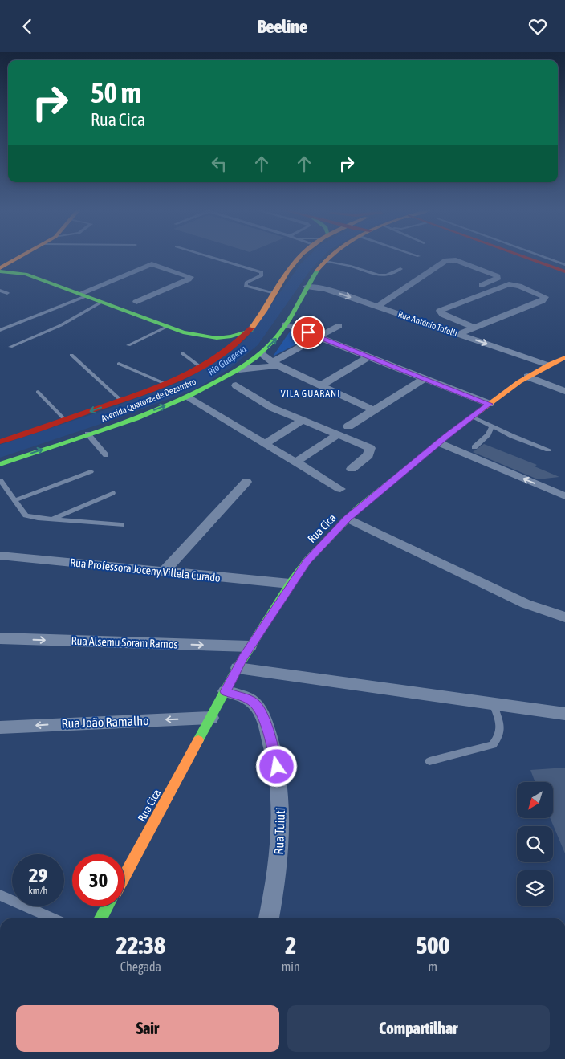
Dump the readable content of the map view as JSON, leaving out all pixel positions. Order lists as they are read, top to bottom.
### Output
{
  "streets": {
    "main road": ["Avenida Quatorze de Dezembro", "Rua Cica"],
    "street": [
      "Rua Antônio Tofolli",
      "Rua Professora Joceny Villela Curado",
      "Rua Alsemu Soram Ramos",
      "Rua João Ramalho",
      "Rua Tuiuti"
    ]
  },
  "crossings": [
    ["Rua Antônio Tofolli", "Avenida Quatorze de Dezembro"],
    ["Rua Antônio Tofolli", "Rua Cica"],
    ["Rua Cica", "Rua Professora Joceny Villela Curado"],
    ["Rua Cica", "Rua Alsemu Soram Ramos"],
    ["Rua Cica", "Rua João Ramalho"],
    ["Rua Cica", "Rua Tuiuti"]
  ],
  "one_way": ["Rua Alsemu Soram Ramos", "Rua João Ramalho"],
  "districts": ["VILA GUARANI"],
  "water": ["Rio Guapeva"],
  "north": "bottom left",
  "page": {
    "header": "Beeline",
    "turn": ["50 m", "Rua Cica"],
    "speed": "29 km/h",
    "limit": "30",
    "eta": [
      "22:38",
      "Chegada",
      "2",
      "min",
      "500",
      "m"
    ],
    "buttons": ["Sair", "Compartilhar"]
  }
}
